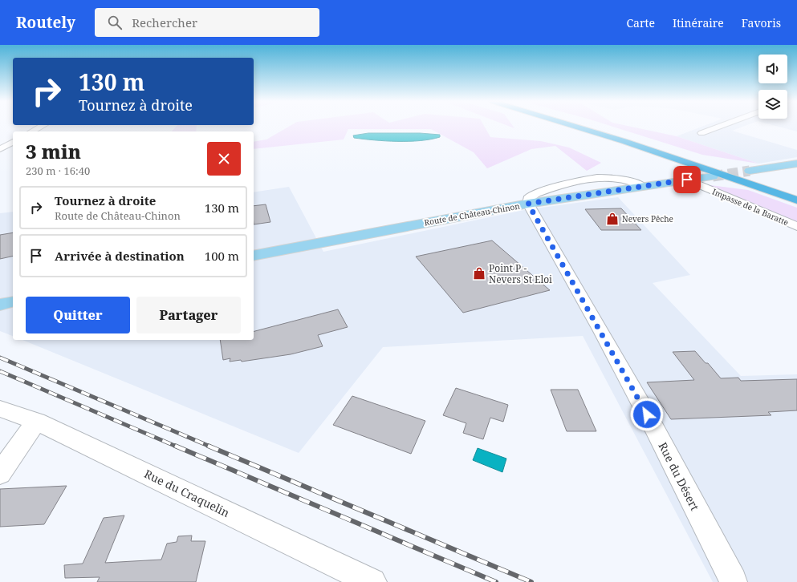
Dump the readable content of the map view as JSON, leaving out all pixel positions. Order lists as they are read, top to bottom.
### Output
{
  "streets": {
    "main road": ["Route de Château-Chinon"],
    "street": ["Impasse de la Baratte", "Rue du Désert", "Rue du Craquelin"]
  },
  "crossings": [
    ["Impasse de la Baratte", "Route de Château-Chinon"],
    ["Route de Château-Chinon", "Rue du Désert"]
  ],
  "places": {
    "shop": ["Nevers Pêche", "Point P - Nevers St Eloi"]
  },
  "page": {
    "header": "Routely",
    "search": "Rechercher",
    "nav": ["Carte", "Itinéraire", "Favoris"],
    "turn": ["130 m", "Tournez à droite"],
    "heading": ["3 min", "230 m · 16:40"],
    "list": [
      {
        "name": "Tournez à droite",
        "note": "Route de Château-Chinon",
        "value": "130 m"
      },
      {
        "name": "Arrivée à destination",
        "value": "100 m"
      }
    ],
    "buttons": ["Quitter", "Partager"]
  }
}
